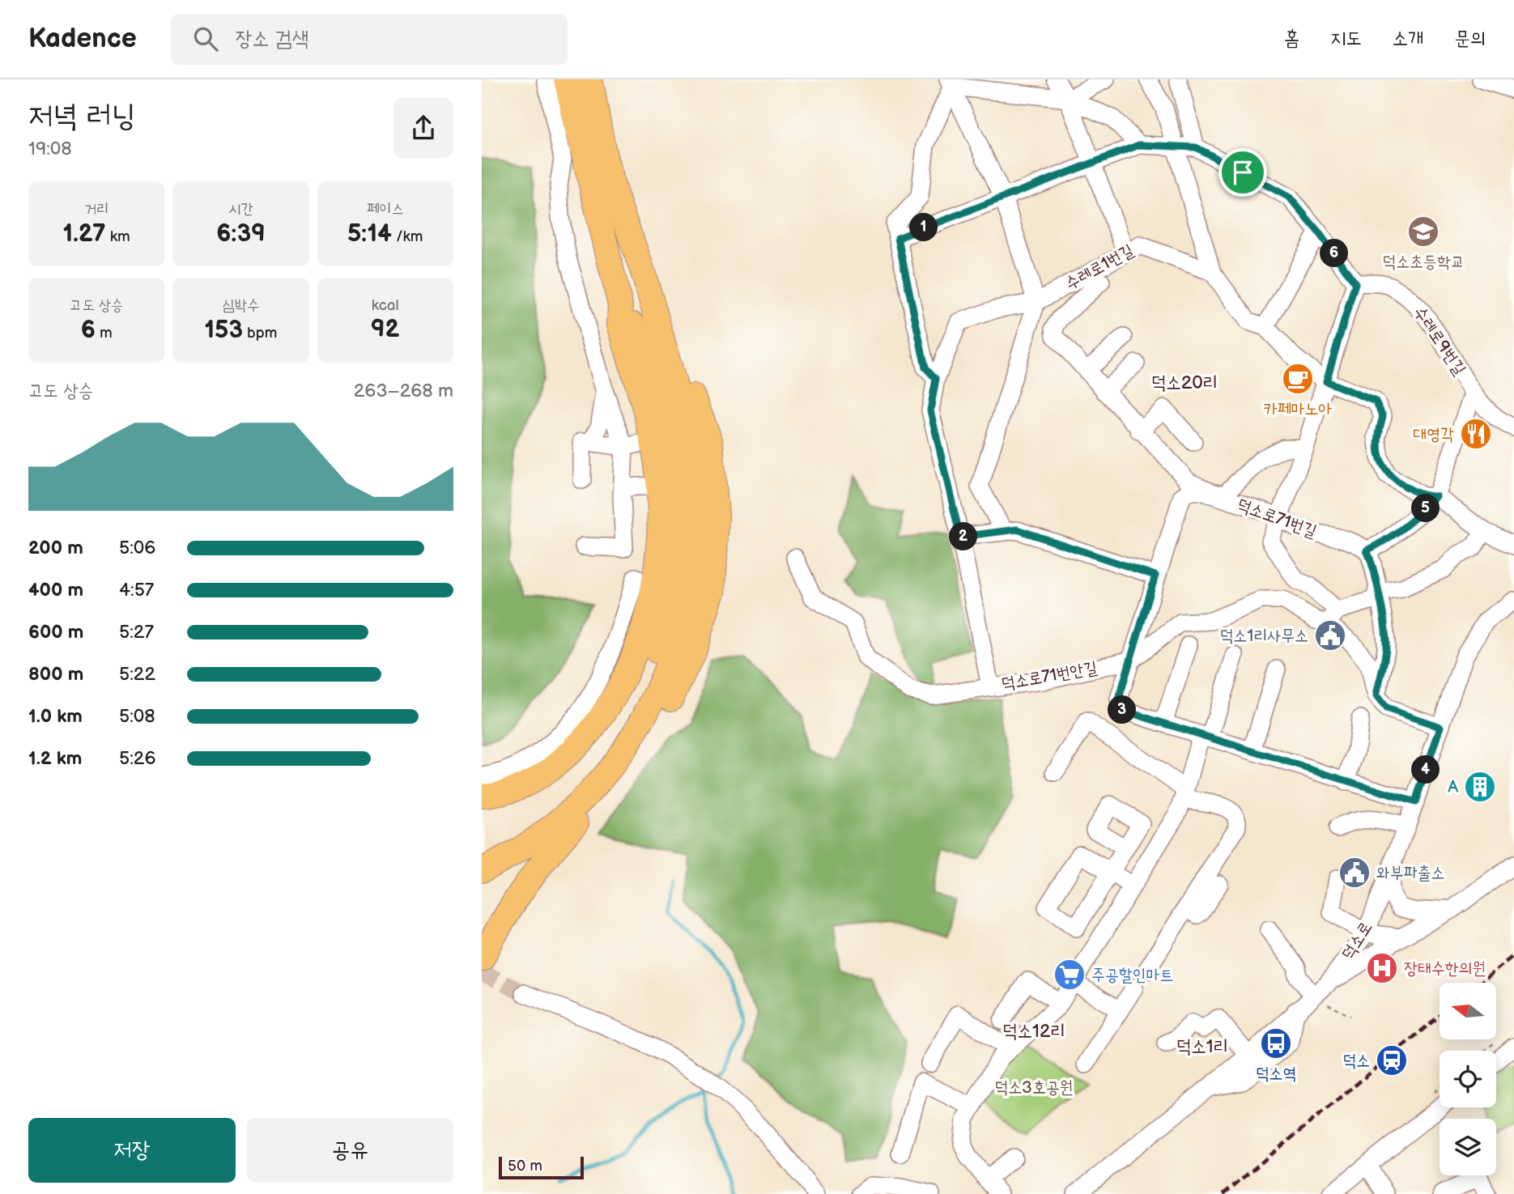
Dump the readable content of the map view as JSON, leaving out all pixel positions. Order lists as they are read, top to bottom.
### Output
{
  "streets": {
    "street": [
      "수레로1번길",
      "수레로9번길",
      "덕소로71번길",
      "덕소로71번안길",
      "덕소로"
    ]
  },
  "crossings": [
    ["수레로1번길", "덕소로71번안길"]
  ],
  "districts": ["덕소20리", "덕소12리", "덕소1리"],
  "parks": ["덕소3호공원"],
  "places": {
    "school or university": ["덕소초등학교"],
    "cafe": ["카페마노아"],
    "restaurant": ["대영각"],
    "public building": ["덕소1리사무소", "와부파출소"],
    "building": ["A"],
    "hospital": ["장태수한의원"],
    "supermarket": ["주공할인마트"],
    "bus stop": ["덕소역"],
    "station": ["덕소"]
  },
  "scale_bar": "50 m",
  "north": "left",
  "page": {
    "header": "Kadence",
    "search": "장소 검색",
    "nav": [
      "홈",
      "지도",
      "소개",
      "문의"
    ],
    "heading": ["저녁 러닝", "19:08"],
    "stats": [
      ["거리", "1.27 km"],
      ["시간", "6:39"],
      ["페이스", "5:14 /km"],
      ["고도 상승", "6 m"],
      ["심박수", "153 bpm"],
      ["kcal", "92"]
    ],
    "pins": [
      "1",
      "6",
      "5",
      "2",
      "3",
      "4"
    ],
    "chart": ["고도 상승", "263–268 m"],
    "list": [
      {
        "name": "200 m",
        "note": "5:06"
      },
      {
        "name": "400 m",
        "note": "4:57"
      },
      {
        "name": "600 m",
        "note": "5:27"
      },
      {
        "name": "800 m",
        "note": "5:22"
      },
      {
        "name": "1.0 km",
        "note": "5:08"
      },
      {
        "name": "1.2 km",
        "note": "5:26"
      }
    ],
    "buttons": ["저장", "공유"],
    "scale": "50 m"
  }
}
